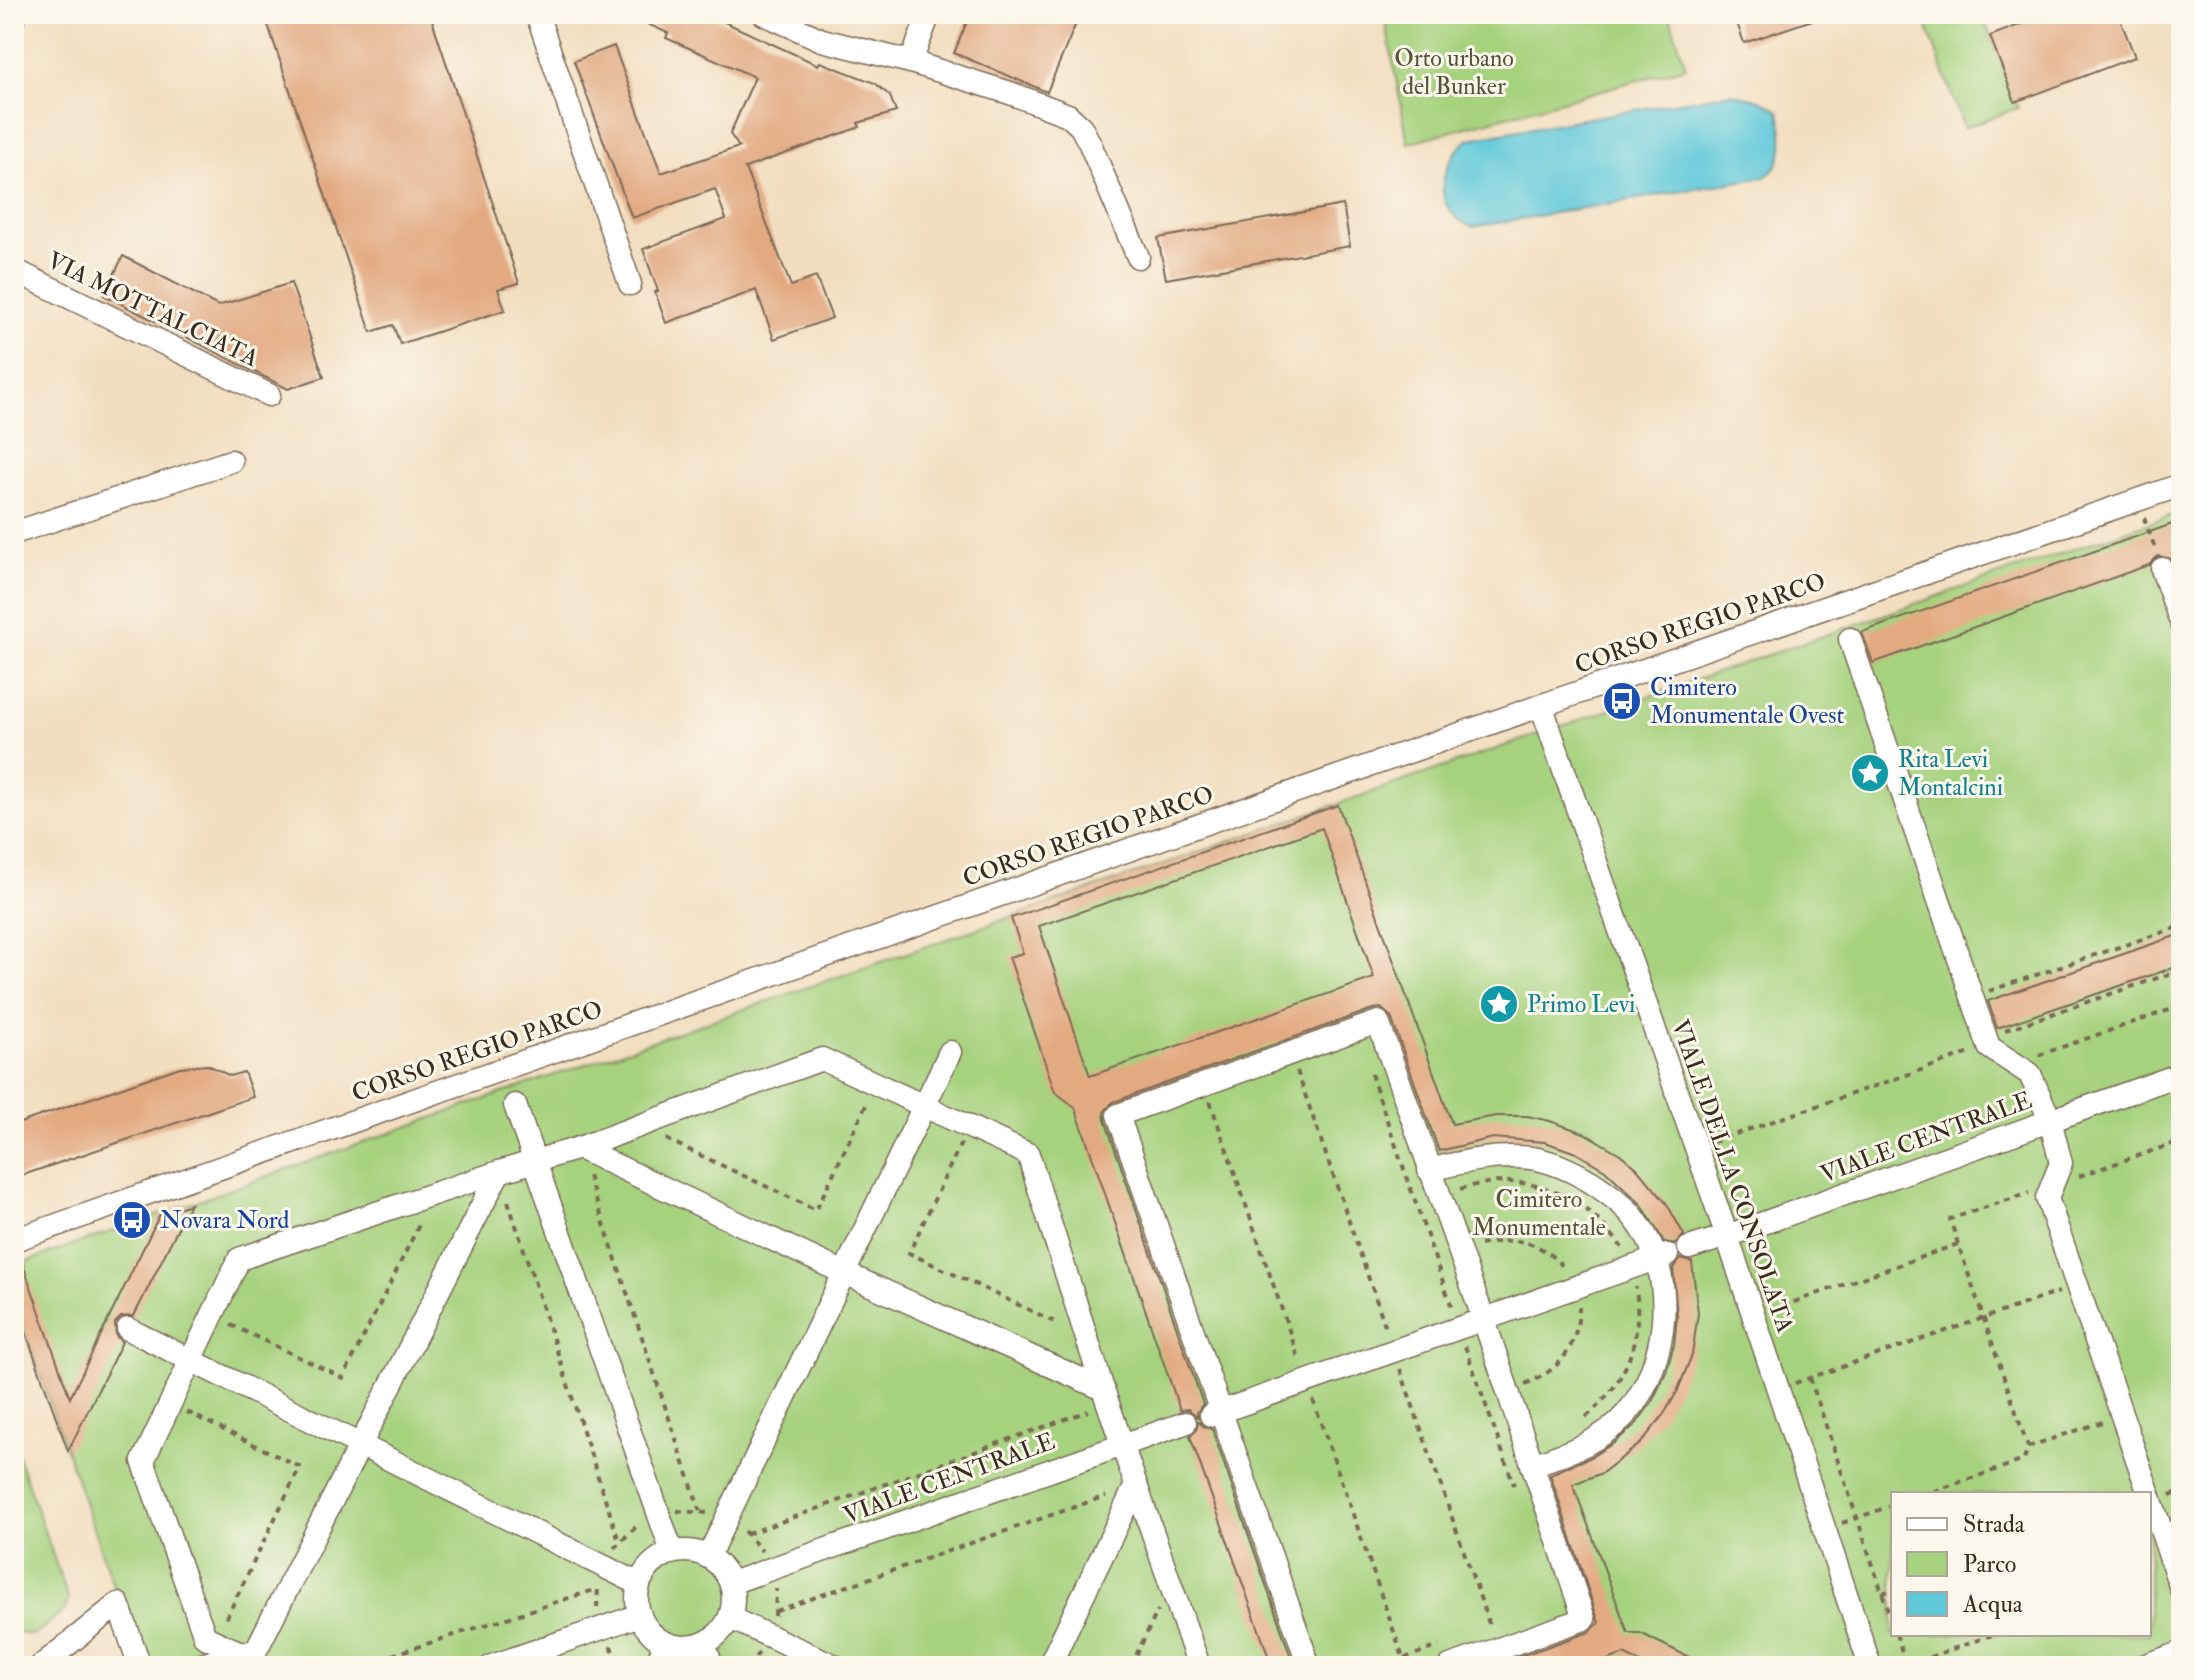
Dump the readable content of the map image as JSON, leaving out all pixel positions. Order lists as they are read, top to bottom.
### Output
{
  "streets": {
    "street": [
      "VIA MOTTALCIATA",
      "CORSO REGIO PARCO",
      "VIALE CENTRALE",
      "VIALE DELLA CONSOLATA"
    ]
  },
  "crossings": [
    ["CORSO REGIO PARCO", "VIALE DELLA CONSOLATA"],
    ["VIALE CENTRALE", "VIALE DELLA CONSOLATA"]
  ],
  "parks": ["Orto urbano del Bunker", "Cimitero Monumentale"],
  "places": {
    "bus stop": ["Cimitero Monumentale Ovest", "Novara Nord"],
    "place": ["Rita Levi Montalcini", "Primo Levi"]
  },
  "legend": ["Strada", "Parco", "Acqua"]
}
